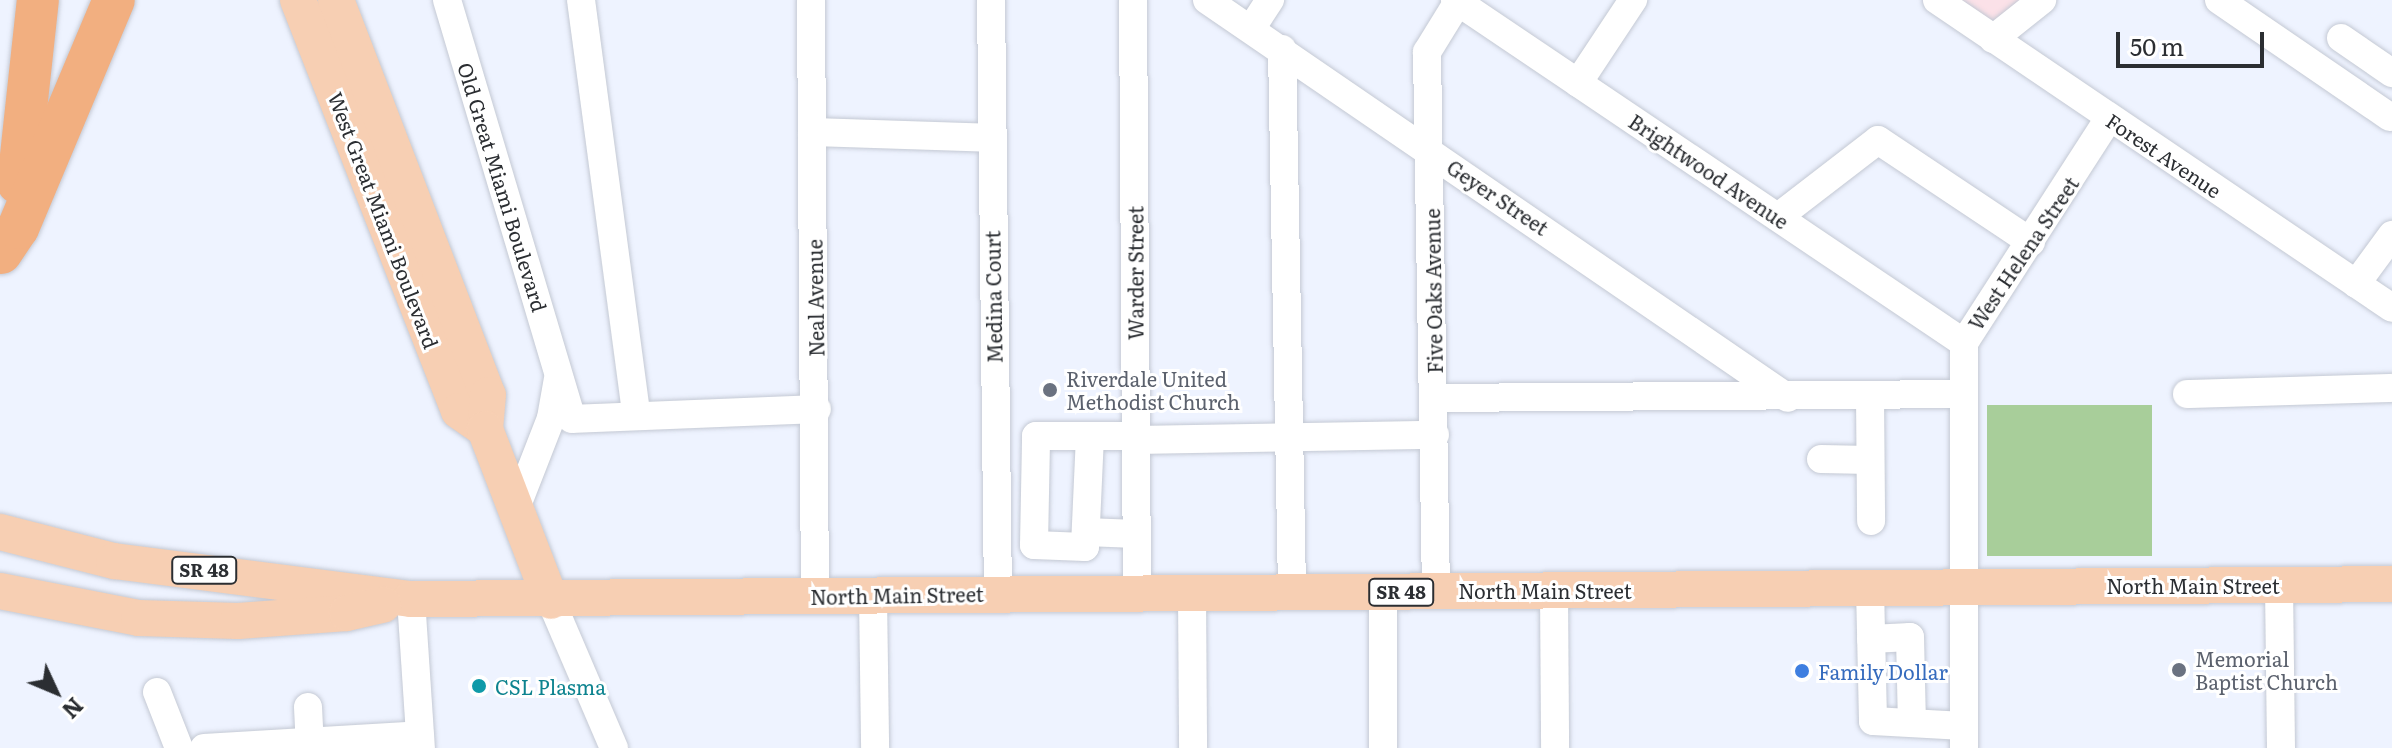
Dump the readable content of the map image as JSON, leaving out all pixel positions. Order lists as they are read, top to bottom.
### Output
{
  "streets": {
    "main road": ["West Great Miami Boulevard", "SR 48", "North Main Street"],
    "street": [
      "Forest Avenue",
      "Brightwood Avenue",
      "Old Great Miami Boulevard",
      "Geyer Street",
      "West Helena Street",
      "Warder Street",
      "Five Oaks Avenue",
      "Medina Court",
      "Neal Avenue"
    ]
  },
  "crossings": [
    ["Forest Avenue", "West Helena Street"],
    ["Brightwood Avenue", "West Helena Street"],
    ["Brightwood Avenue", "Five Oaks Avenue"],
    ["Old Great Miami Boulevard", "West Great Miami Boulevard"],
    ["Geyer Street", "Five Oaks Avenue"],
    ["West Great Miami Boulevard", "North Main Street"],
    ["West Helena Street", "North Main Street"],
    ["Warder Street", "North Main Street"],
    ["Five Oaks Avenue", "North Main Street"],
    ["Medina Court", "North Main Street"],
    ["Neal Avenue", "North Main Street"]
  ],
  "places": [
    "Riverdale United Methodist Church",
    "Memorial Baptist Church",
    "Family Dollar",
    "CSL Plasma"
  ],
  "scale_bar": "50 m",
  "north": "bottom right"
}
